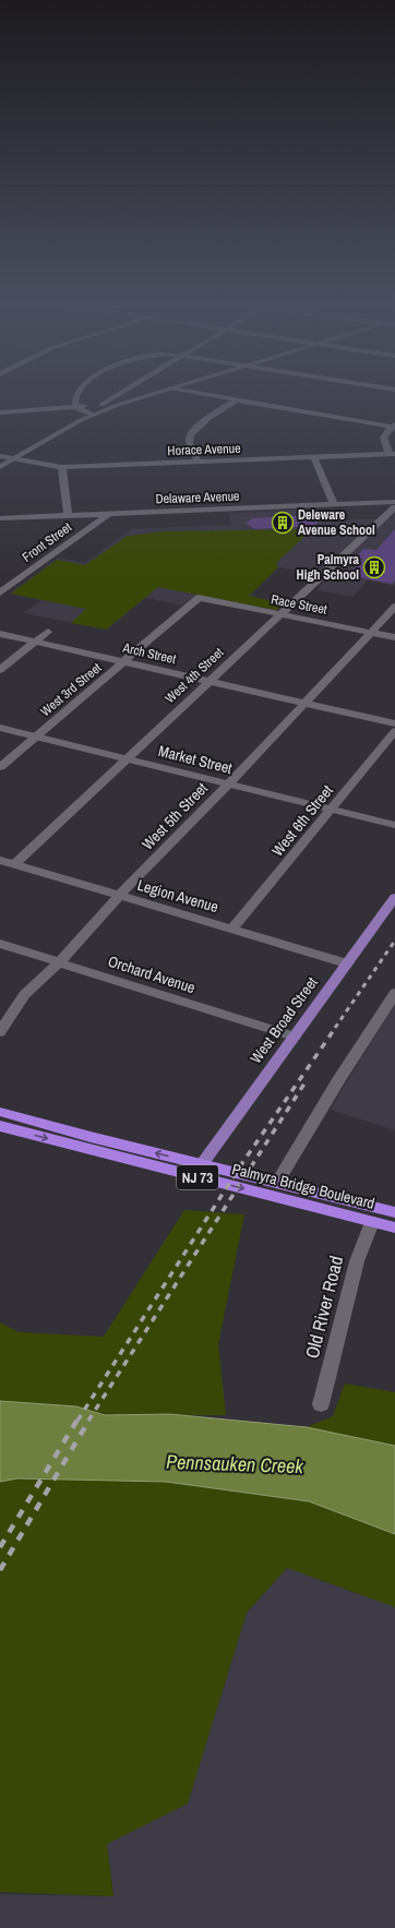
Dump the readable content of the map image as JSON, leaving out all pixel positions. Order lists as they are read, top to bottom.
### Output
{
  "streets": {
    "highway": ["NJ 73", "Palmyra Bridge Boulevard"],
    "main road": ["West Broad Street"],
    "street": [
      "Horace Avenue",
      "Delaware Avenue",
      "Front Street",
      "Race Street",
      "Arch Street",
      "West 4th Street",
      "West 3rd Street",
      "Market Street",
      "West 5th Street",
      "West 6th Street",
      "Legion Avenue",
      "Orchard Avenue",
      "Old River Road"
    ]
  },
  "crossings": [
    ["Delaware Avenue", "Front Street"],
    ["Race Street", "West 4th Street"],
    ["Race Street", "West 3rd Street"],
    ["Race Street", "West 5th Street"],
    ["Arch Street", "West 4th Street"],
    ["Arch Street", "West 3rd Street"],
    ["Arch Street", "West 5th Street"],
    ["West 4th Street", "Market Street"],
    ["West 4th Street", "Legion Avenue"],
    ["West 3rd Street", "Market Street"],
    ["Market Street", "West 5th Street"],
    ["Market Street", "West 6th Street"],
    ["West 5th Street", "Legion Avenue"],
    ["West 5th Street", "Orchard Avenue"],
    ["West 6th Street", "Legion Avenue"],
    ["Legion Avenue", "West Broad Street"],
    ["Orchard Avenue", "West Broad Street"],
    ["West Broad Street", "Palmyra Bridge Boulevard"],
    ["Palmyra Bridge Boulevard", "Old River Road"]
  ],
  "water": ["Pennsauken Creek"],
  "places": {
    "building": ["Deleware Avenue School", "Palmyra High School"]
  }
}
